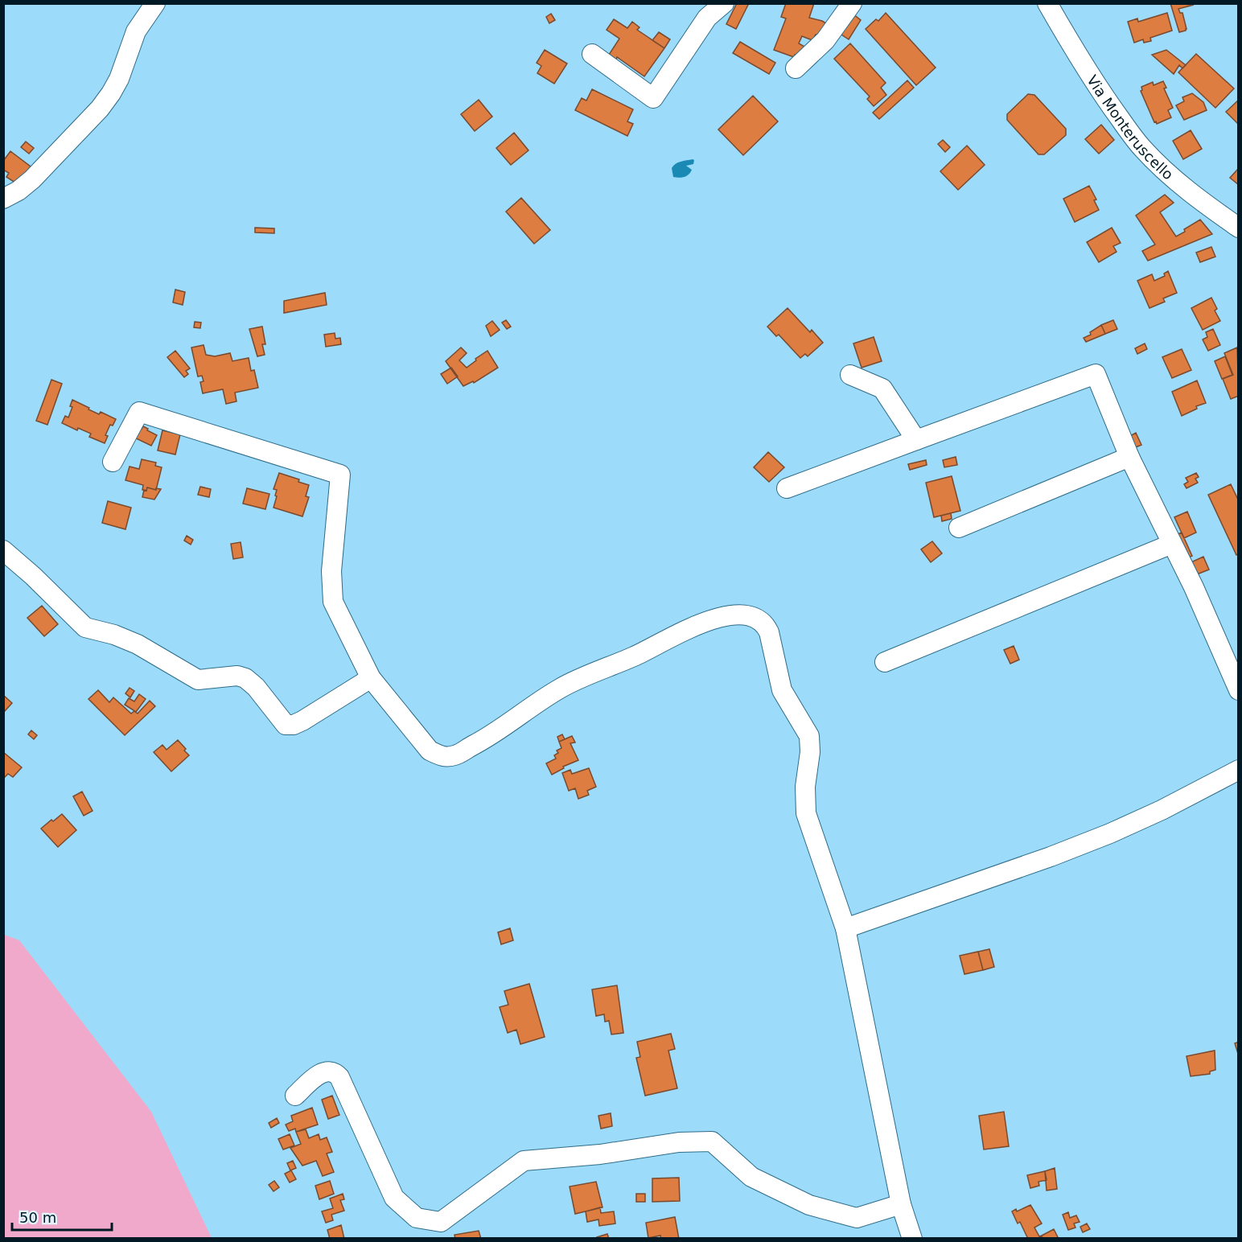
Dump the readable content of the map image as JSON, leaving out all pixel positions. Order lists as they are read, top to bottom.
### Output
{
  "streets": {
    "street": ["Via Monteruscello"]
  },
  "scale_bar": "50 m"
}
